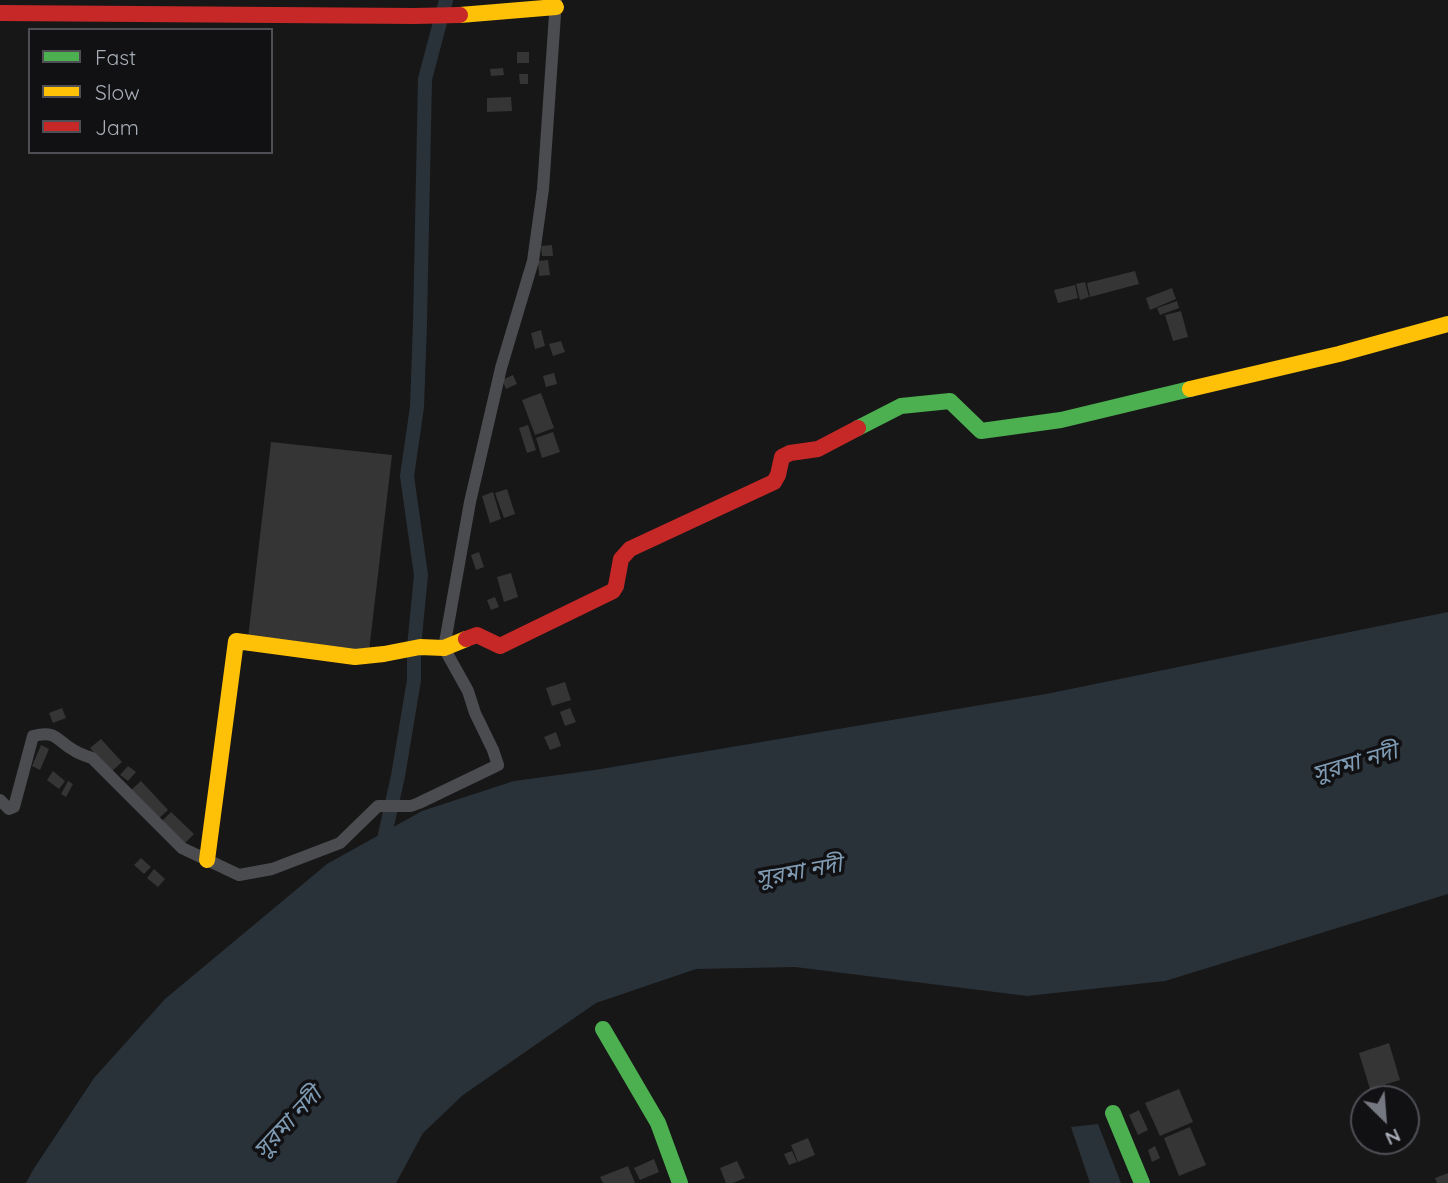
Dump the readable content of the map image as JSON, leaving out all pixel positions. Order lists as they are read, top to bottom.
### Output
{
  "water": ["সুরমা নদী"],
  "legend": ["Fast", "Slow", "Jam"],
  "north": "bottom right"
}
